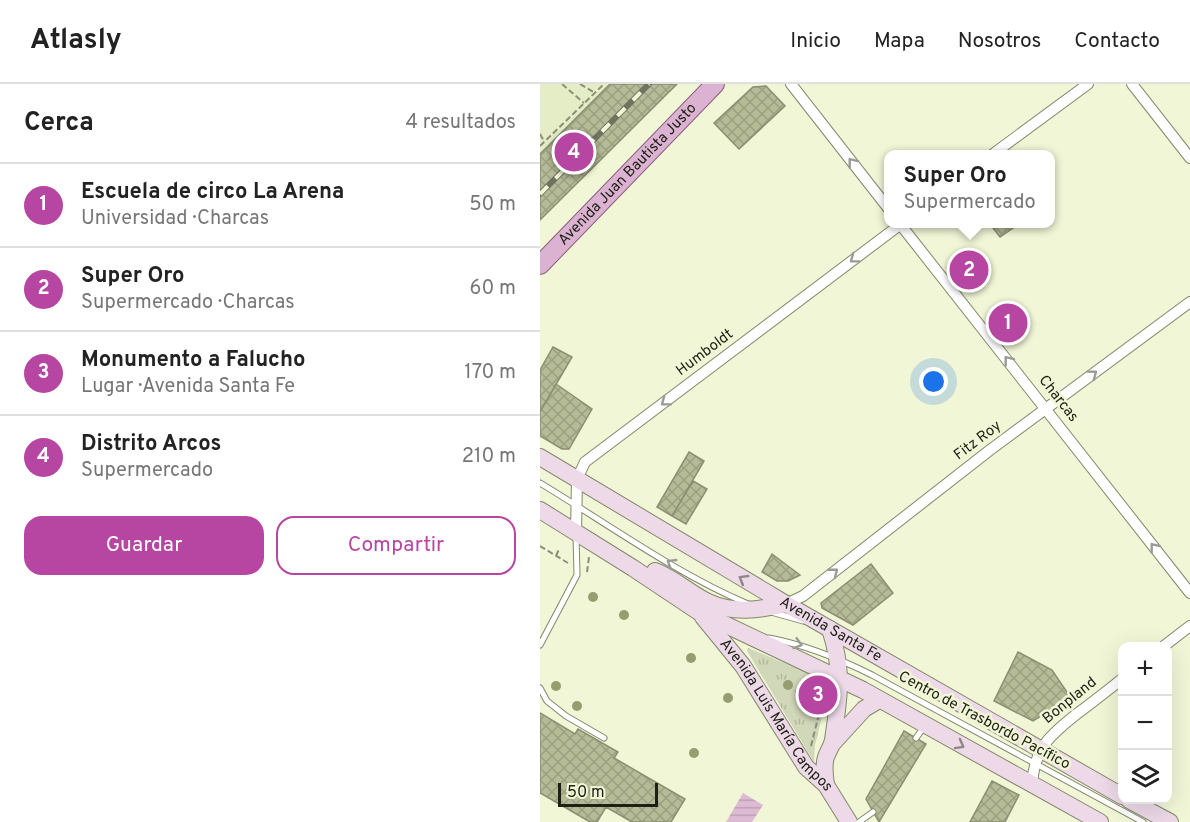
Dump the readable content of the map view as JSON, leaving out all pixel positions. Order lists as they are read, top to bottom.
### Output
{
  "streets": {
    "main road": ["Avenida Juan Bautista Justo", "Avenida Santa Fe", "Avenida Luis María Campos"],
    "street": [
      "Humboldt",
      "Charcas",
      "Fitz Roy",
      "Bonpland"
    ],
    "lane": ["Centro de Trasbordo Pacífico"]
  },
  "crossings": [
    ["Humboldt", "Avenida Santa Fe"],
    ["Charcas", "Fitz Roy"],
    ["Fitz Roy", "Avenida Santa Fe"],
    ["Avenida Santa Fe", "Bonpland"],
    ["Avenida Santa Fe", "Centro de Trasbordo Pacífico"],
    ["Bonpland", "Centro de Trasbordo Pacífico"]
  ],
  "one_way": ["Humboldt", "Charcas", "Fitz Roy"],
  "scale_bar": "50 m",
  "page": {
    "header": "Atlasly",
    "nav": [
      "Inicio",
      "Mapa",
      "Nosotros",
      "Contacto"
    ],
    "heading": ["Cerca", "4 resultados"],
    "pins": [
      "4",
      "2",
      "1",
      "3"
    ],
    "popup": ["Super Oro", "Supermercado"],
    "list": [
      {
        "mark": "1",
        "name": "Escuela de circo La Arena",
        "note": "Universidad · Charcas",
        "value": "50 m"
      },
      {
        "mark": "2",
        "name": "Super Oro",
        "note": "Supermercado · Charcas",
        "value": "60 m"
      },
      {
        "mark": "3",
        "name": "Monumento a Falucho",
        "note": "Lugar · Avenida Santa Fe",
        "value": "170 m"
      },
      {
        "mark": "4",
        "name": "Distrito Arcos",
        "note": "Supermercado",
        "value": "210 m"
      }
    ],
    "buttons": ["Guardar", "Compartir"],
    "map_buttons": ["+", "−"],
    "scale": "50 m"
  }
}
